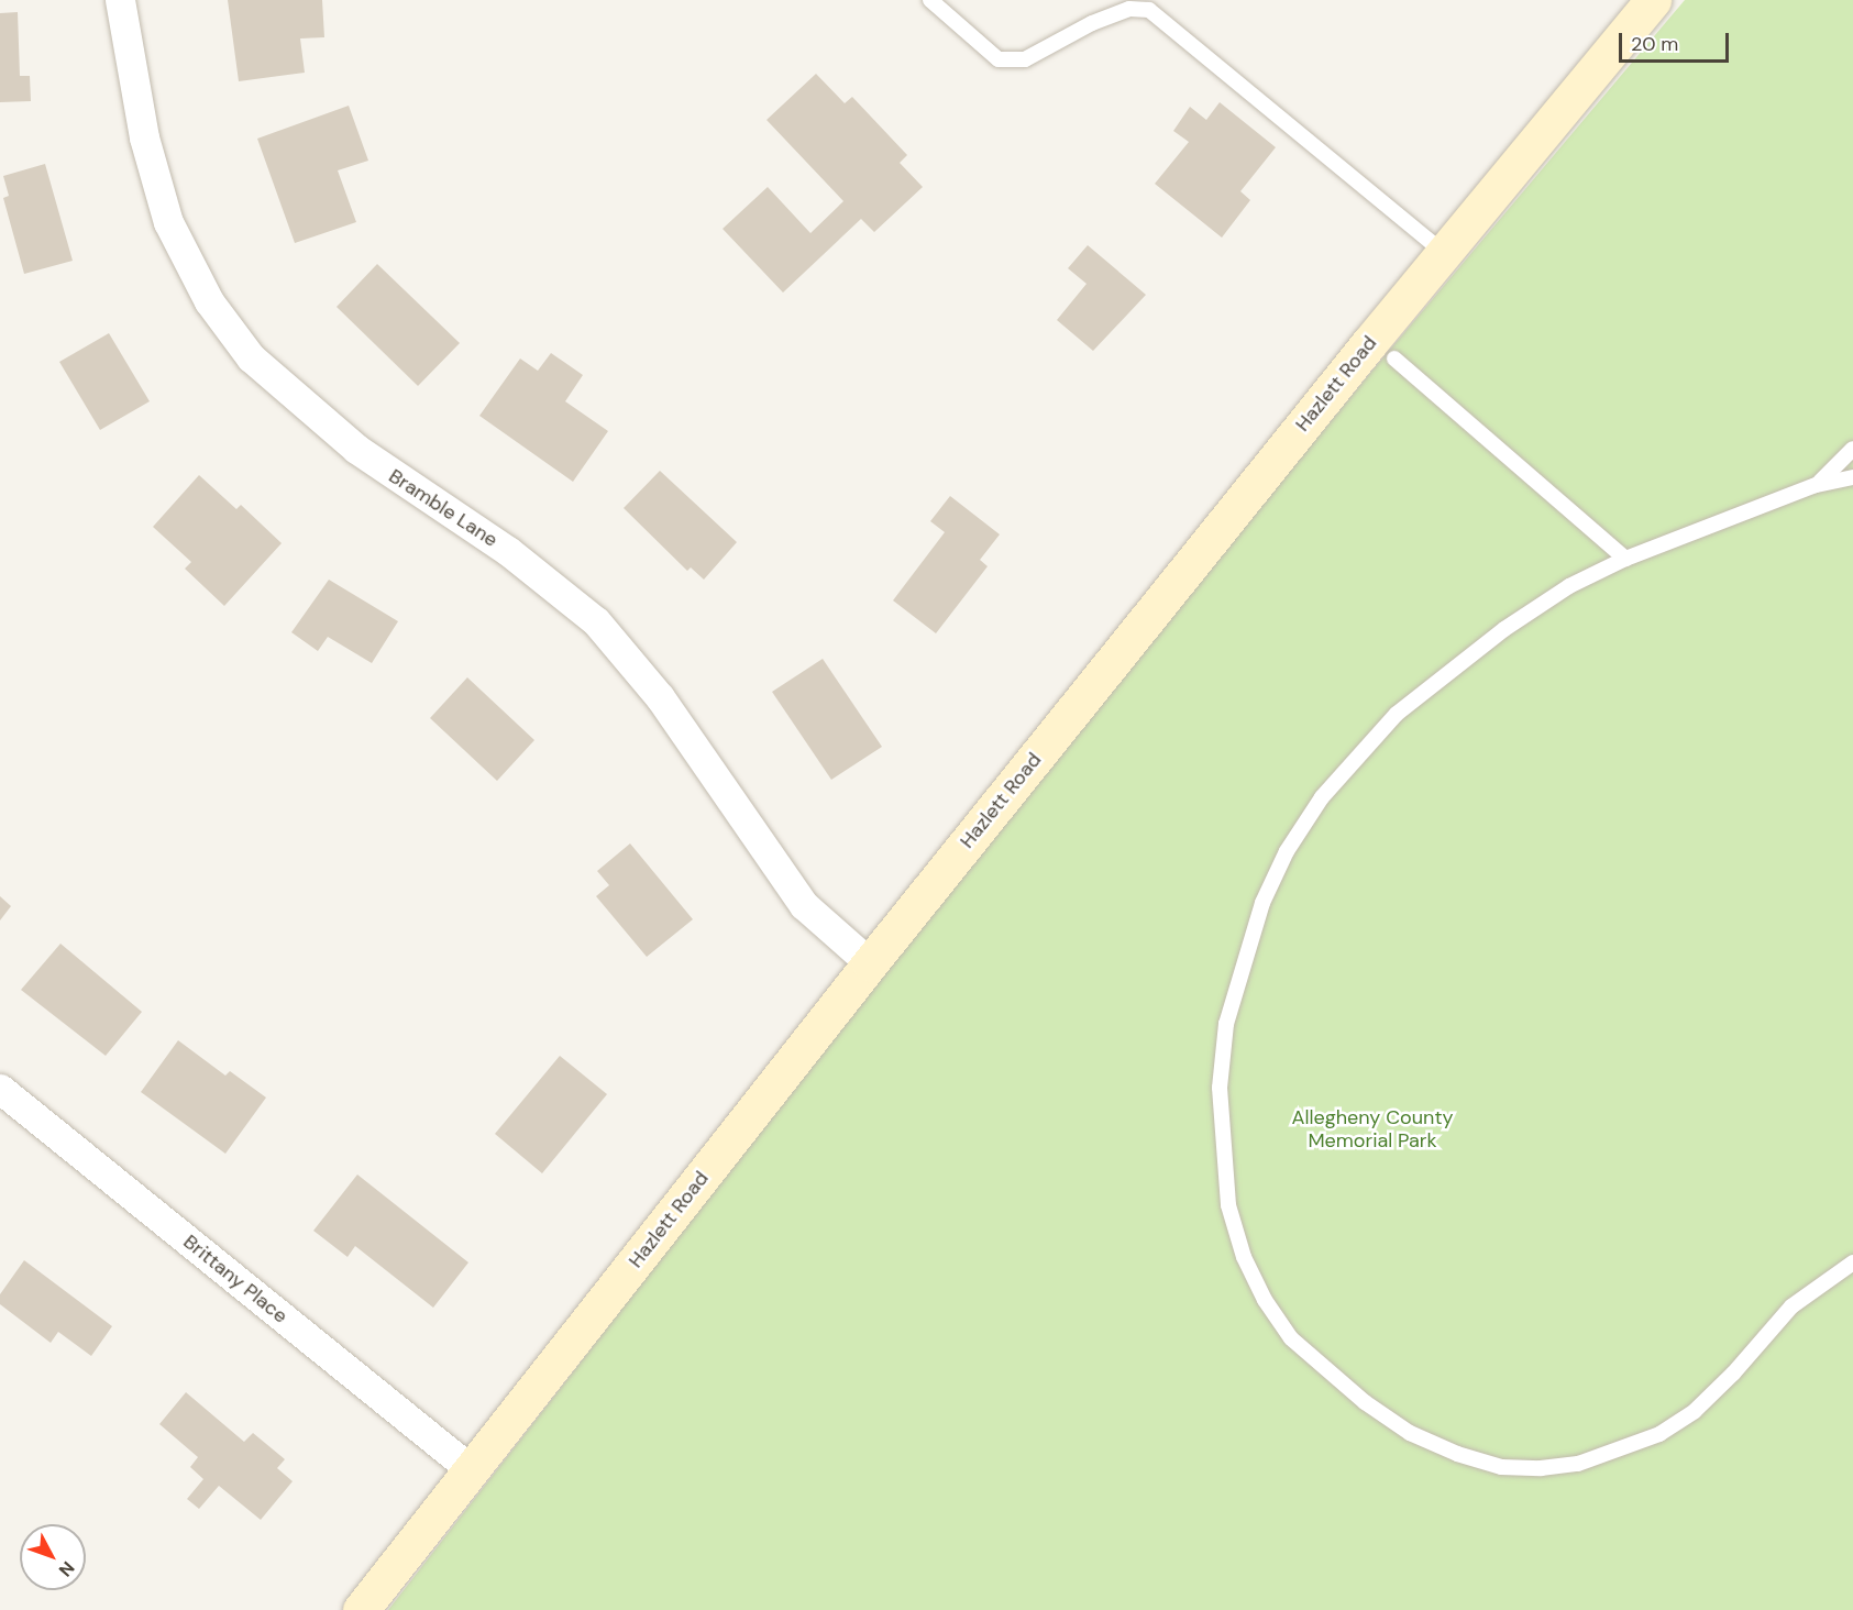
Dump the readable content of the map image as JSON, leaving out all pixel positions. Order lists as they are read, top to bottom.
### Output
{
  "streets": {
    "street": ["Hazlett Road", "Bramble Lane", "Brittany Place"]
  },
  "crossings": [
    ["Hazlett Road", "Bramble Lane"],
    ["Hazlett Road", "Brittany Place"]
  ],
  "parks": ["Allegheny County Memorial Park"],
  "scale_bar": "20 m",
  "north": "bottom right"
}
